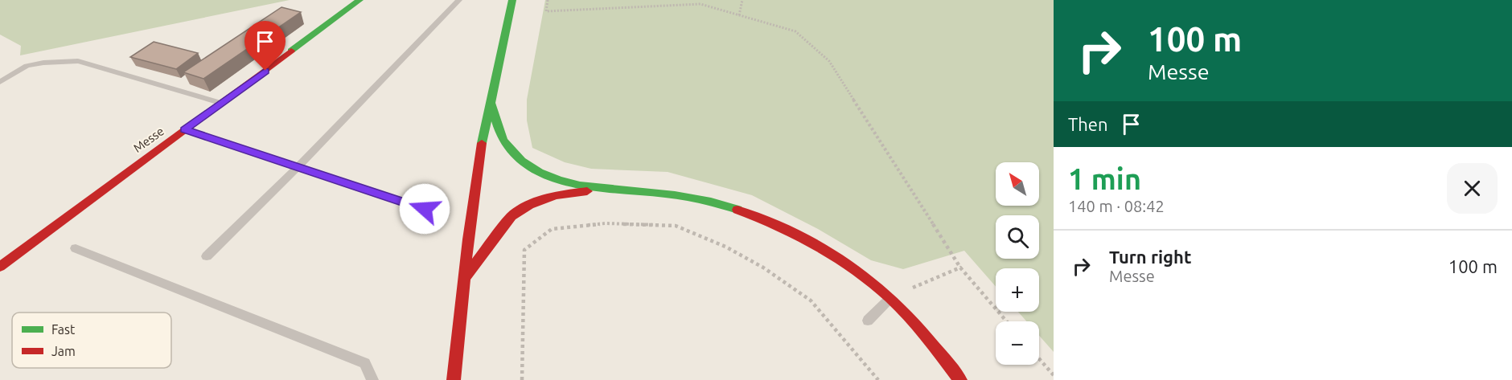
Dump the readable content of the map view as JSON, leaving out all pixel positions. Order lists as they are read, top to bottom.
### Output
{
  "streets": {
    "main road": ["Messe"]
  },
  "legend": ["Fast", "Jam"],
  "north": "top left",
  "page": {
    "turn": ["100 m", "Messe"],
    "then": "Then",
    "heading": ["1 min", "140 m · 08:42"],
    "map_buttons": ["+", "−"],
    "list": [
      {
        "name": "Turn right",
        "note": "Messe",
        "value": "100 m"
      }
    ]
  }
}
